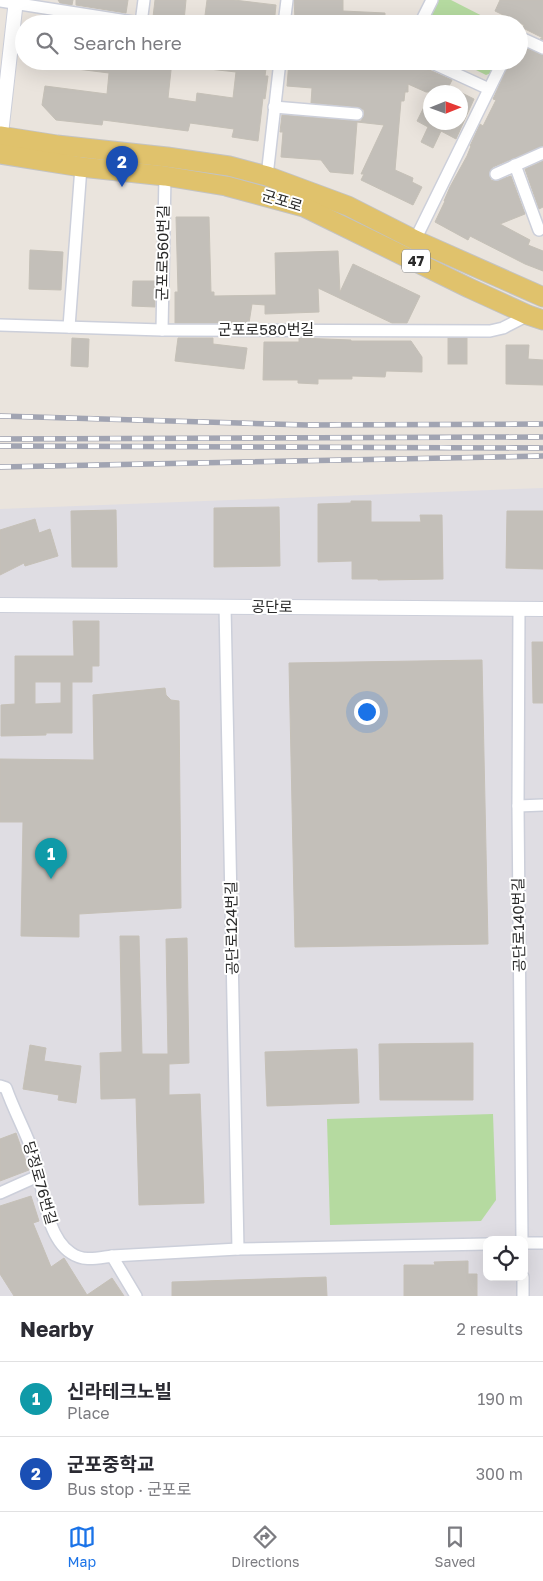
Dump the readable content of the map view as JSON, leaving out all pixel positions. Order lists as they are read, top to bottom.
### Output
{
  "streets": {
    "main road": ["군포로", "47"],
    "street": [
      "군포로560번길",
      "군포로580번길",
      "공단로",
      "공단로140번길",
      "공단로124번길",
      "당정로76번길"
    ]
  },
  "crossings": [
    ["군포로", "군포로560번길"],
    ["군포로", "군포로580번길"],
    ["군포로560번길", "군포로580번길"],
    ["공단로", "공단로140번길"],
    ["공단로", "공단로124번길"],
    ["공단로124번길", "당정로76번길"]
  ],
  "north": "right",
  "page": {
    "search": "Search here",
    "pins": ["2", "1"],
    "heading": ["Nearby", "2 results"],
    "list": [
      {
        "mark": "1",
        "name": "신라테크노빌",
        "note": "Place",
        "value": "190 m"
      },
      {
        "mark": "2",
        "name": "군포중학교",
        "note": "Bus stop · 군포로",
        "value": "300 m"
      }
    ],
    "nav": ["Map", "Directions", "Saved"]
  }
}
